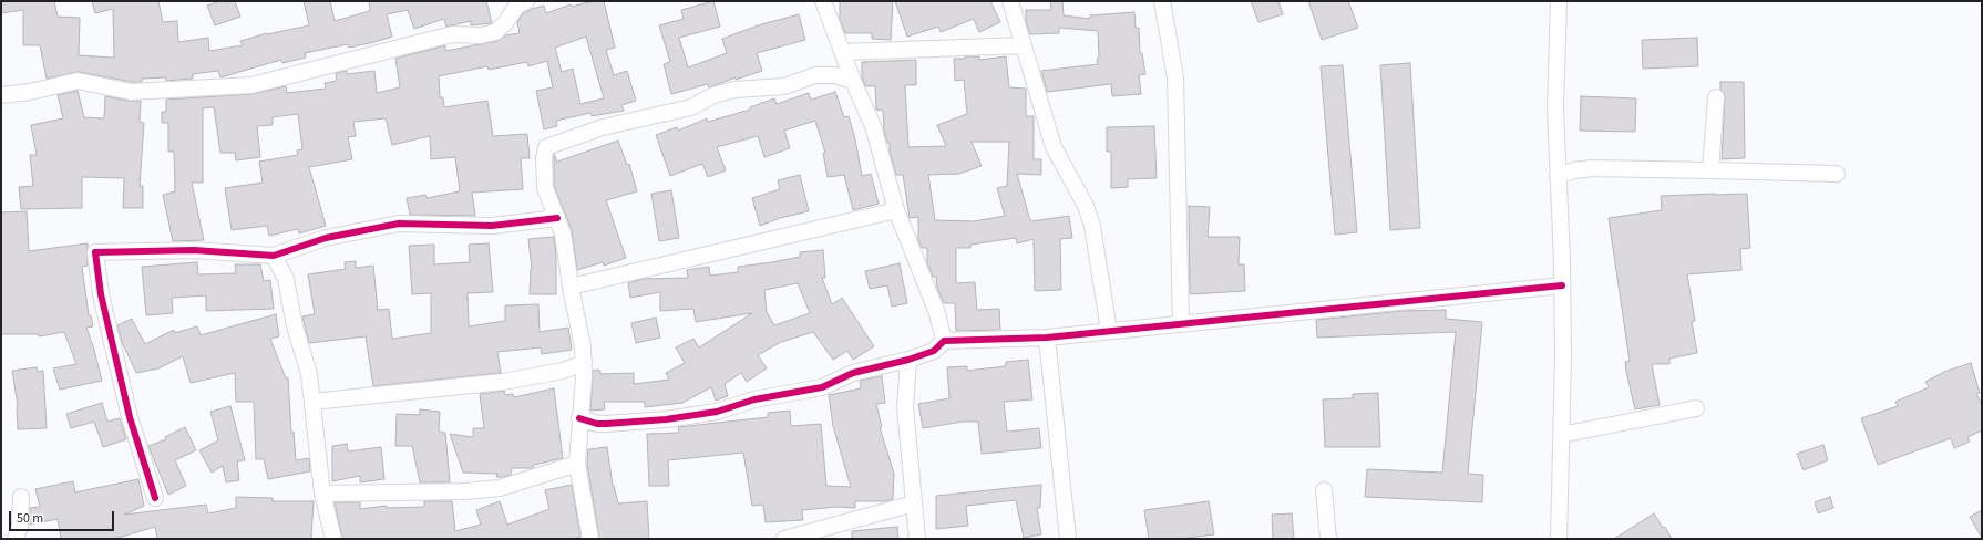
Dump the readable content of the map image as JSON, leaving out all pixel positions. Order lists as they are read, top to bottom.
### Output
{
  "scale_bar": "50 m"
}
